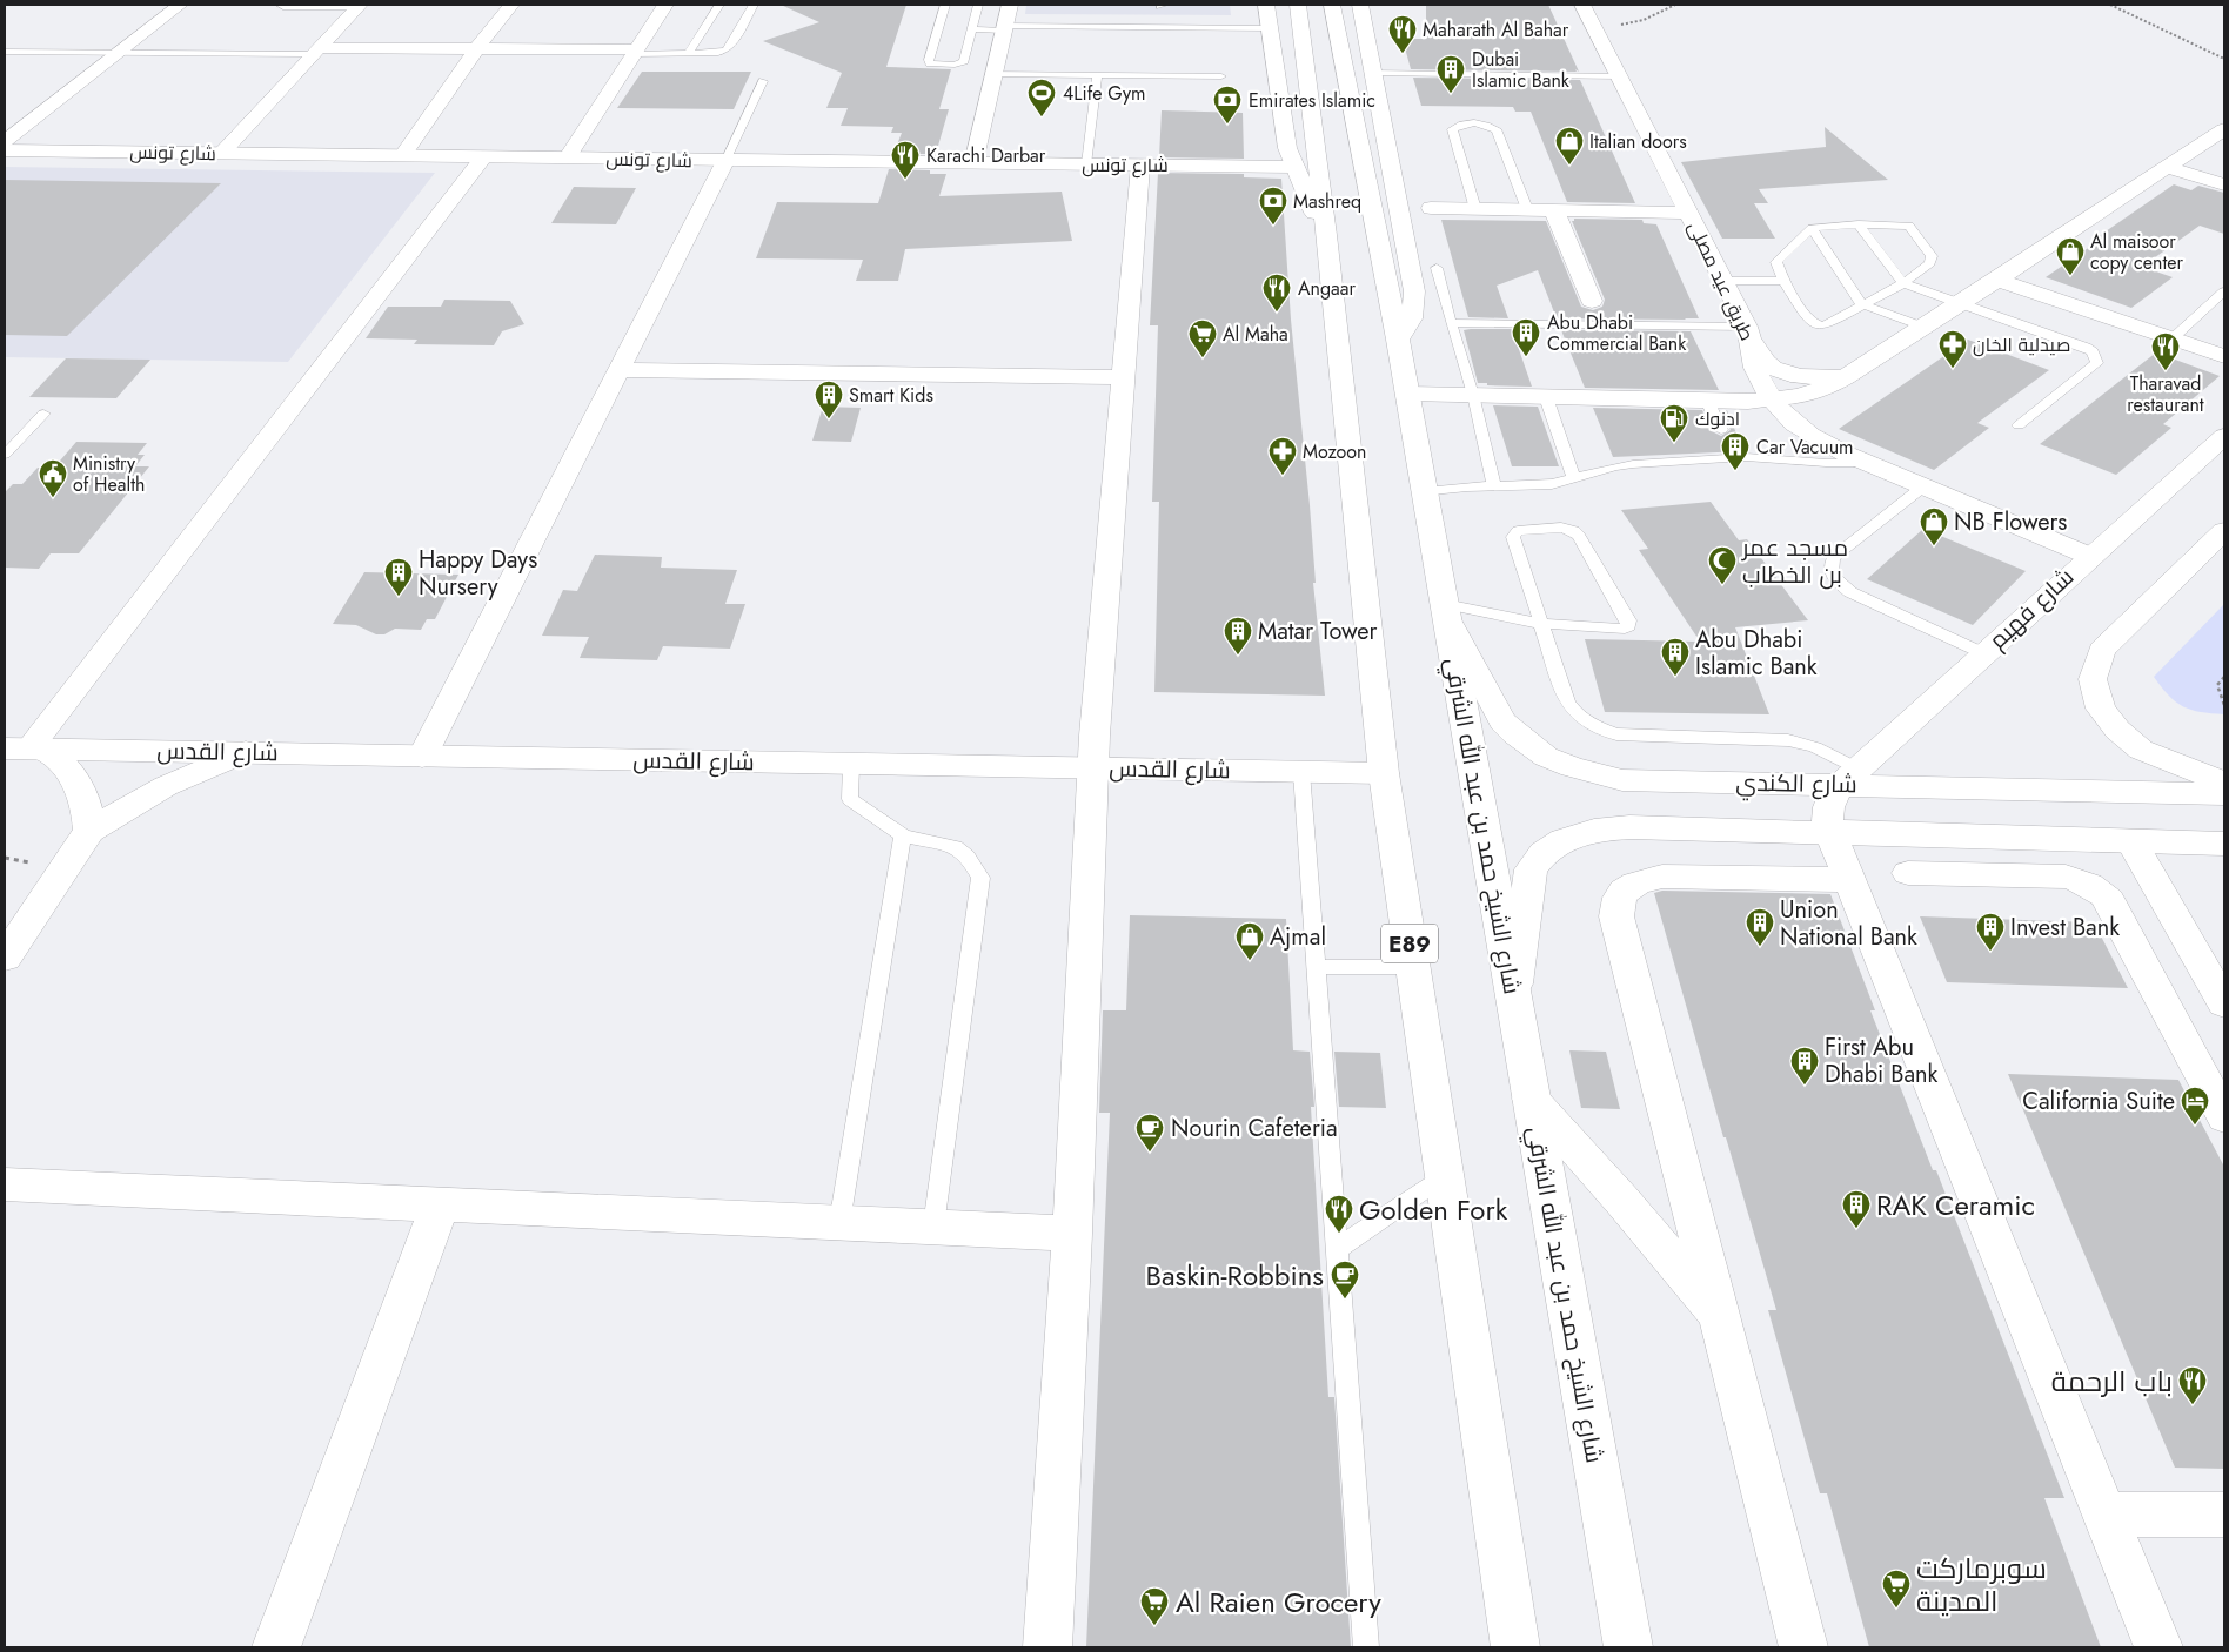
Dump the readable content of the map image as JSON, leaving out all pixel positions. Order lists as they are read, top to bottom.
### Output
{
  "streets": {
    "main road": [
      "شارع تونس",
      "طريق عيد مصلى",
      "شارع فهيم",
      "شارع القدس",
      "شارع الكندي",
      "شارع الشيخ حمد بن عبد الله الشرقي",
      "E89"
    ]
  },
  "crossings": [
    ["طريق عيد مصلى", "شارع فهيم"],
    ["شارع فهيم", "شارع الكندي"],
    ["شارع القدس", "E89"],
    ["شارع الكندي", "شارع الشيخ حمد بن عبد الله الشرقي"]
  ],
  "places": {
    "restaurant": [
      "Maharath Al Bahar",
      "Karachi Darbar",
      "Angaar",
      "Tharavad restaurant",
      "Golden Fork",
      "باب الرحمة"
    ],
    "building": [
      "Dubai Islamic Bank",
      "Abu Dhabi Commercial Bank",
      "Smart Kids",
      "Car Vacuum",
      "Happy Days Nursery",
      "Matar Tower",
      "Abu Dhabi Islamic Bank",
      "Union National Bank",
      "Invest Bank",
      "First Abu Dhabi Bank",
      "RAK Ceramic"
    ],
    "sports": ["4Life Gym"],
    "bank": ["Emirates Islamic", "Mashreq"],
    "shop": [
      "Italian doors",
      "Al maisoor copy center",
      "NB Flowers",
      "Ajmal"
    ],
    "supermarket": ["Al Maha", "سوبرماركت المدينة", "Al Raien Grocery"],
    "pharmacy": ["صيدلية الخان", "Mozoon"],
    "fuel station": ["ادنوك"],
    "public building": ["Ministry of Health"],
    "mosque": ["مسجد عمر بن الخطاب"],
    "hotel": ["California Suite"],
    "cafe": ["Nourin Cafeteria", "Baskin-Robbins"]
  }
}
